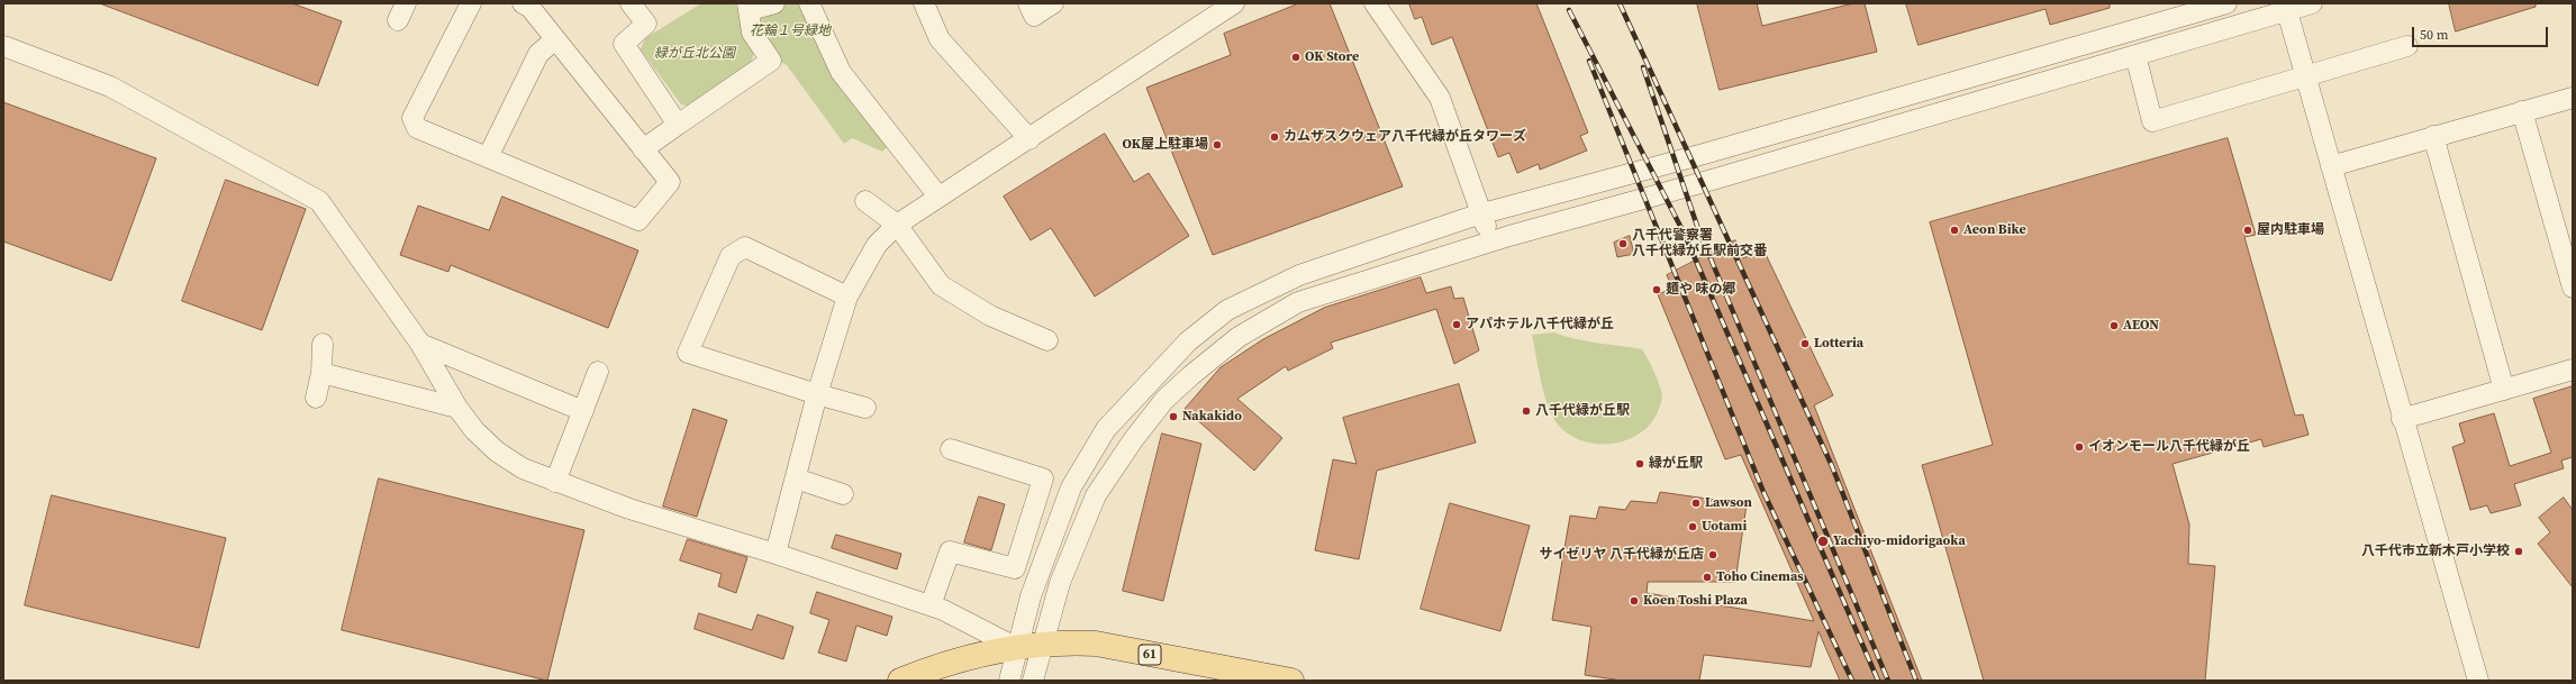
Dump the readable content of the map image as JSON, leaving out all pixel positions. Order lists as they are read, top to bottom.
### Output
{
  "streets": {
    "main road": ["61"]
  },
  "parks": ["花輪１号緑地", "緑が丘北公園"],
  "places": [
    "OK Store",
    "カムザスクウェア八千代緑が丘タワーズ",
    "OK屋上駐車場",
    "Aeon Bike",
    "屋内駐車場",
    "八千代警察署 八千代緑が丘駅前交番",
    "麺や 味の郷",
    "アパホテル八千代緑が丘",
    "AEON",
    "Lotteria",
    "八千代緑が丘駅",
    "Nakakido",
    "イオンモール八千代緑が丘",
    "緑が丘駅",
    "Lawson",
    "Uotami",
    "Yachiyo-midorigaoka",
    "八千代市立新木戸小学校",
    "サイゼリヤ 八千代緑が丘店",
    "Toho Cinemas",
    "Koen Toshi Plaza"
  ],
  "scale_bar": "50 m"
}
